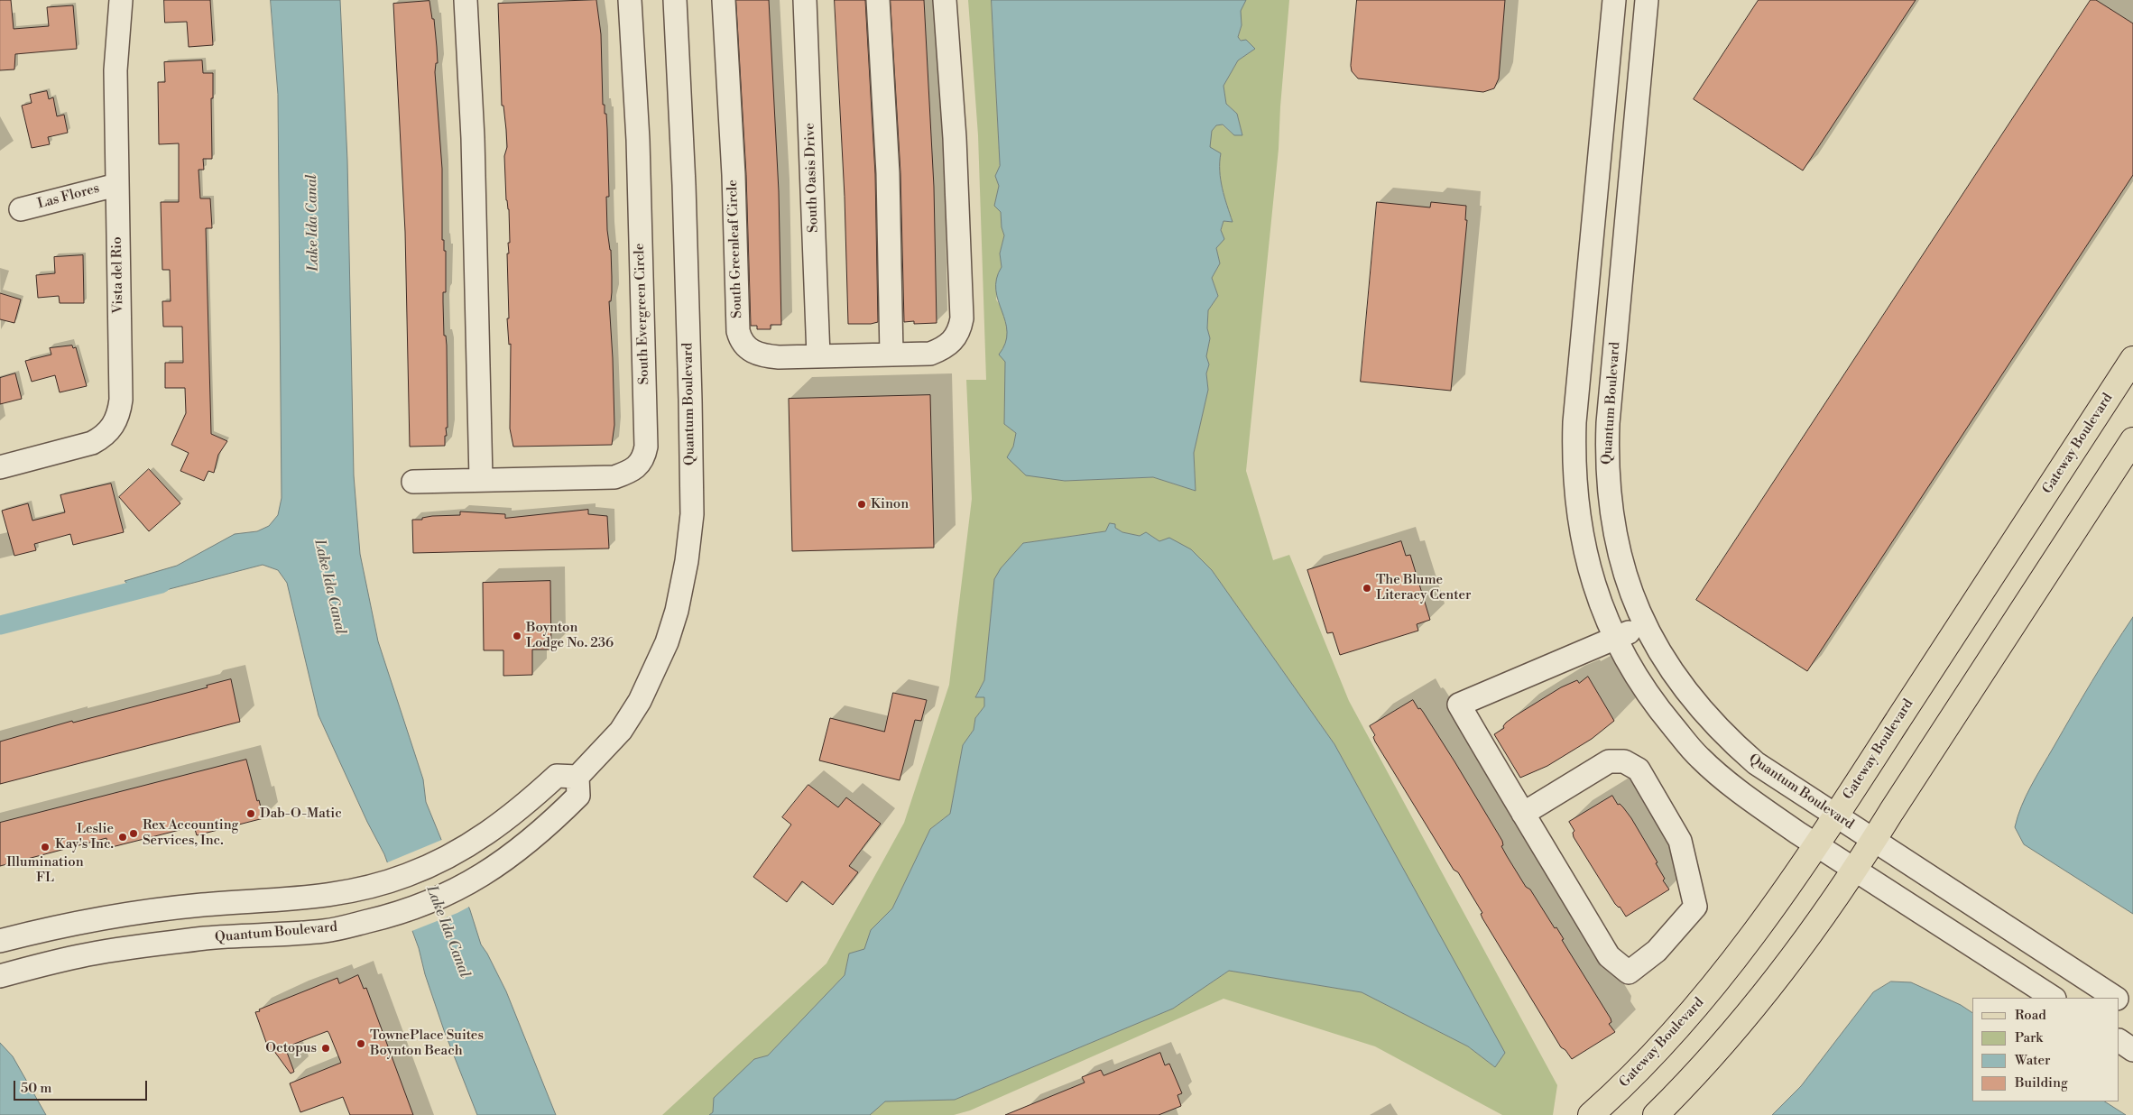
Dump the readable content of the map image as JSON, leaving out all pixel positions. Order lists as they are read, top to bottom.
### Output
{
  "streets": {
    "main road": ["Gateway Boulevard"],
    "street": [
      "South Oasis Drive",
      "Las Flores",
      "South Greenleaf Circle",
      "Vista del Rio",
      "South Evergreen Circle",
      "Quantum Boulevard"
    ]
  },
  "crossings": [
    ["South Oasis Drive", "South Greenleaf Circle"],
    ["Las Flores", "Vista del Rio"],
    ["Quantum Boulevard", "Gateway Boulevard"]
  ],
  "water": ["Lake Ida Canal"],
  "places": [
    "Kinon",
    "The Blume Literacy Center",
    "Boynton Lodge No. 236",
    "Dab-O-Matic",
    "Rex Accounting Services, Inc.",
    "Leslie Kay's Inc.",
    "Illumination FL",
    "TownePlace Suites Boynton Beach",
    "Octopus"
  ],
  "legend": [
    "Road",
    "Park",
    "Water",
    "Building"
  ],
  "scale_bar": "50 m"
}
